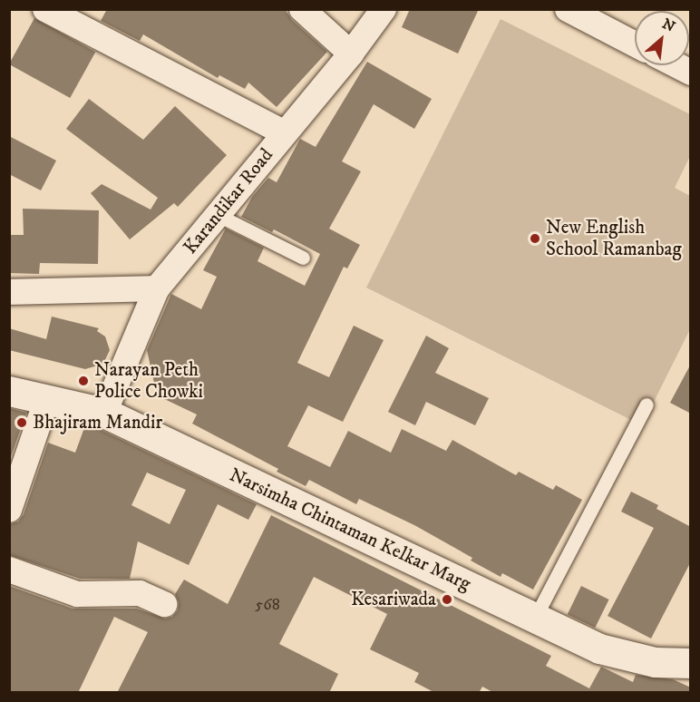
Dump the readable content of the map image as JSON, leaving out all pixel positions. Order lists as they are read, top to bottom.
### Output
{
  "streets": {
    "street": ["Karandikar Road", "Narsimha Chintaman Kelkar Marg"]
  },
  "crossings": [
    ["Karandikar Road", "Narsimha Chintaman Kelkar Marg"]
  ],
  "places": [
    "New English School Ramanbag",
    "Narayan Peth Police Chowki",
    "Bhajiram Mandir",
    "Kesariwada"
  ],
  "house_numbers": ["568"],
  "north": "top right"
}
